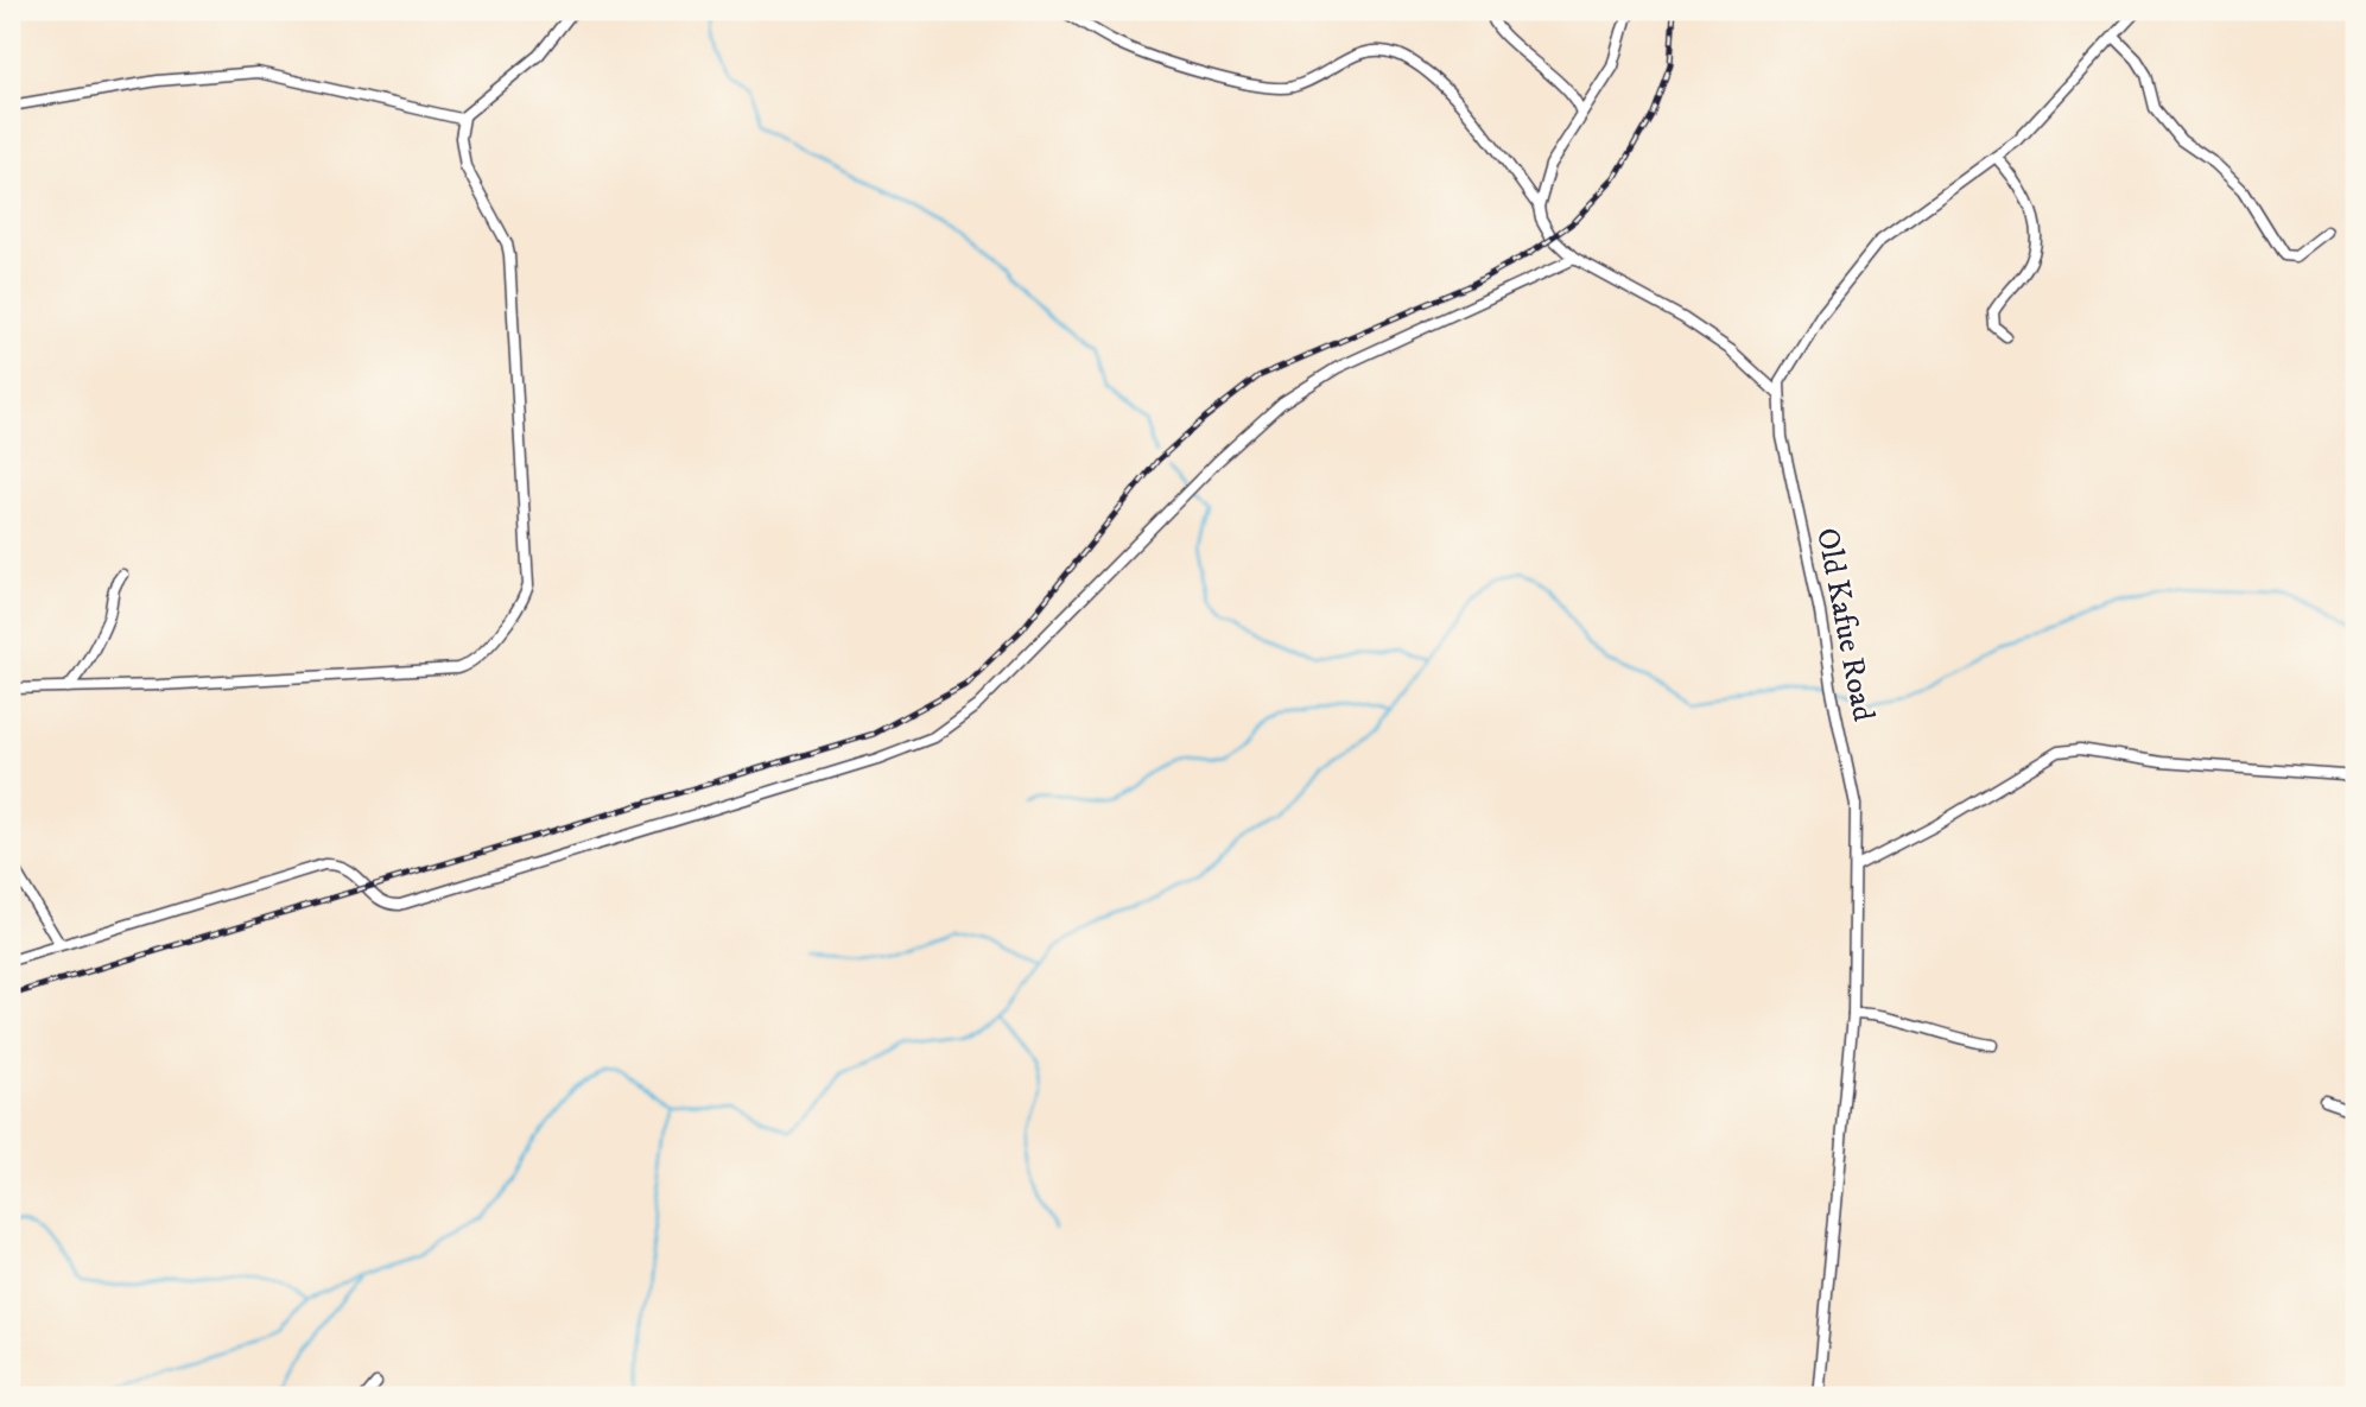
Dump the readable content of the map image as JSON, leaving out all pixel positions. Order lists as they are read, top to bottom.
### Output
{
  "streets": {
    "street": ["Old Kafue Road"]
  }
}
